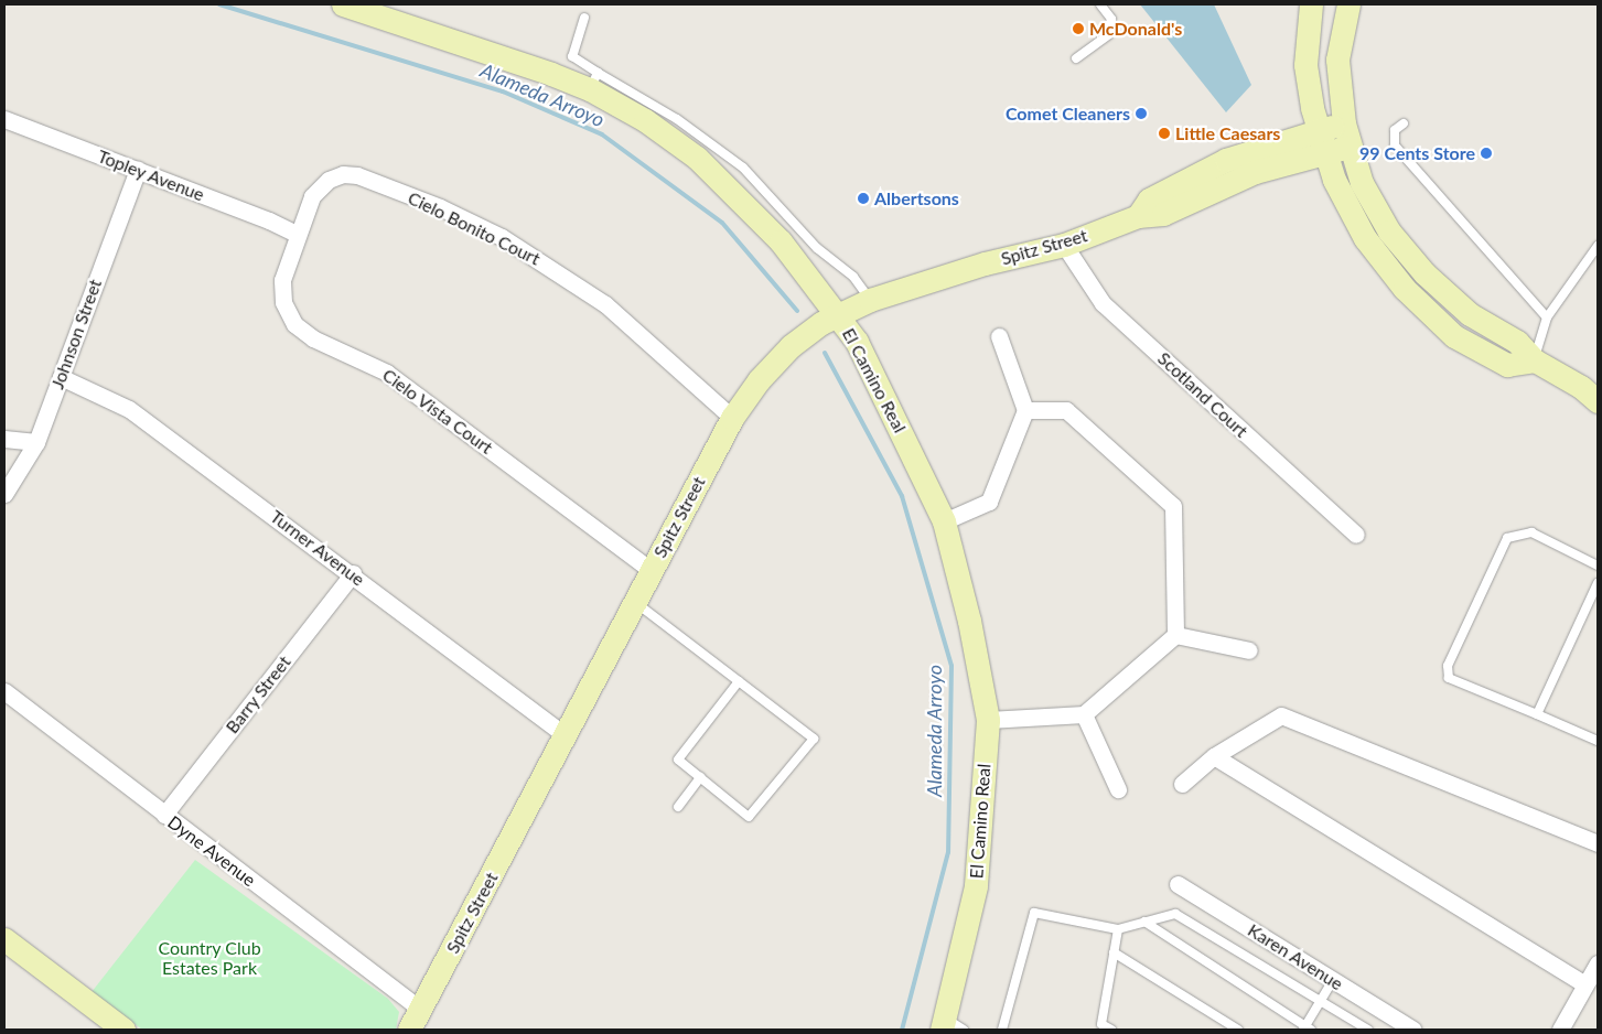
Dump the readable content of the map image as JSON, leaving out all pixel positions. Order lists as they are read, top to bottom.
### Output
{
  "streets": {
    "street": [
      "Topley Avenue",
      "Cielo Bonito Court",
      "Spitz Street",
      "Johnson Street",
      "El Camino Real",
      "Scotland Court",
      "Cielo Vista Court",
      "Turner Avenue",
      "Barry Street",
      "Dyne Avenue",
      "Karen Avenue"
    ]
  },
  "crossings": [
    ["Topley Avenue", "Cielo Bonito Court"],
    ["Topley Avenue", "Johnson Street"],
    ["Topley Avenue", "Cielo Vista Court"],
    ["Cielo Bonito Court", "Spitz Street"],
    ["Cielo Bonito Court", "Cielo Vista Court"],
    ["Spitz Street", "El Camino Real"],
    ["Spitz Street", "Scotland Court"],
    ["Spitz Street", "Cielo Vista Court"],
    ["Spitz Street", "Turner Avenue"],
    ["Spitz Street", "Dyne Avenue"],
    ["Johnson Street", "Turner Avenue"],
    ["Turner Avenue", "Barry Street"],
    ["Barry Street", "Dyne Avenue"]
  ],
  "water": ["Alameda Arroyo"],
  "parks": ["Country Club Estates Park"],
  "places": [
    "McDonald's",
    "Comet Cleaners",
    "Little Caesars",
    "99 Cents Store",
    "Albertsons"
  ]
}
